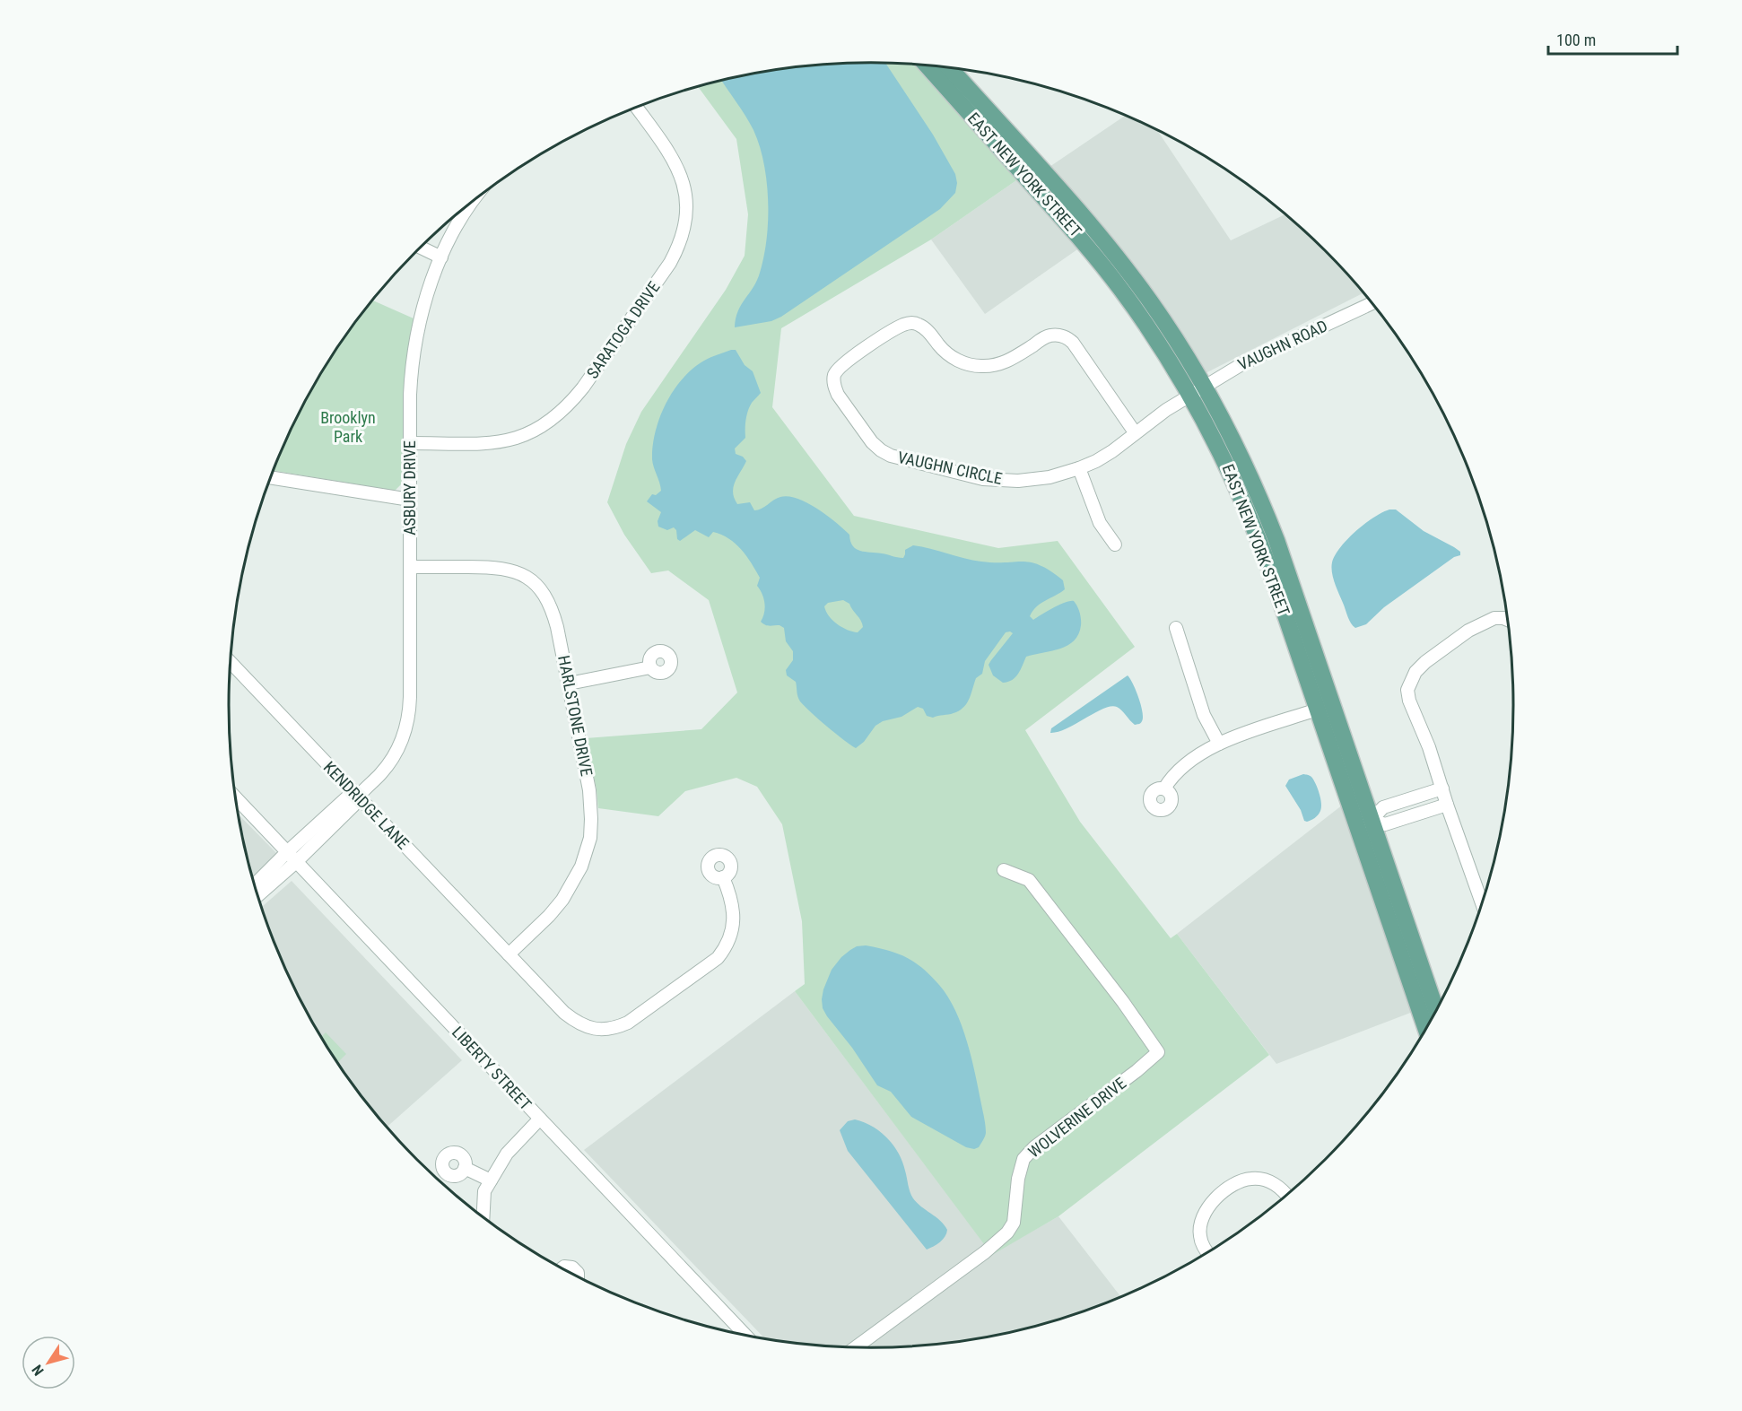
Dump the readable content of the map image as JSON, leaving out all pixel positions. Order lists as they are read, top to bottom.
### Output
{
  "streets": {
    "main road": ["EAST NEW YORK STREET"],
    "street": [
      "SARATOGA DRIVE",
      "VAUGHN ROAD",
      "VAUGHN CIRCLE",
      "ASBURY DRIVE",
      "HARLSTONE DRIVE",
      "KENDRIDGE LANE",
      "LIBERTY STREET",
      "WOLVERINE DRIVE"
    ]
  },
  "crossings": [
    ["EAST NEW YORK STREET", "VAUGHN ROAD"],
    ["EAST NEW YORK STREET", "VAUGHN CIRCLE"],
    ["SARATOGA DRIVE", "ASBURY DRIVE"],
    ["VAUGHN ROAD", "VAUGHN CIRCLE"],
    ["ASBURY DRIVE", "HARLSTONE DRIVE"],
    ["ASBURY DRIVE", "KENDRIDGE LANE"],
    ["ASBURY DRIVE", "LIBERTY STREET"],
    ["HARLSTONE DRIVE", "KENDRIDGE LANE"]
  ],
  "parks": ["Brooklyn Park"],
  "scale_bar": "100 m",
  "north": "bottom left"
}
